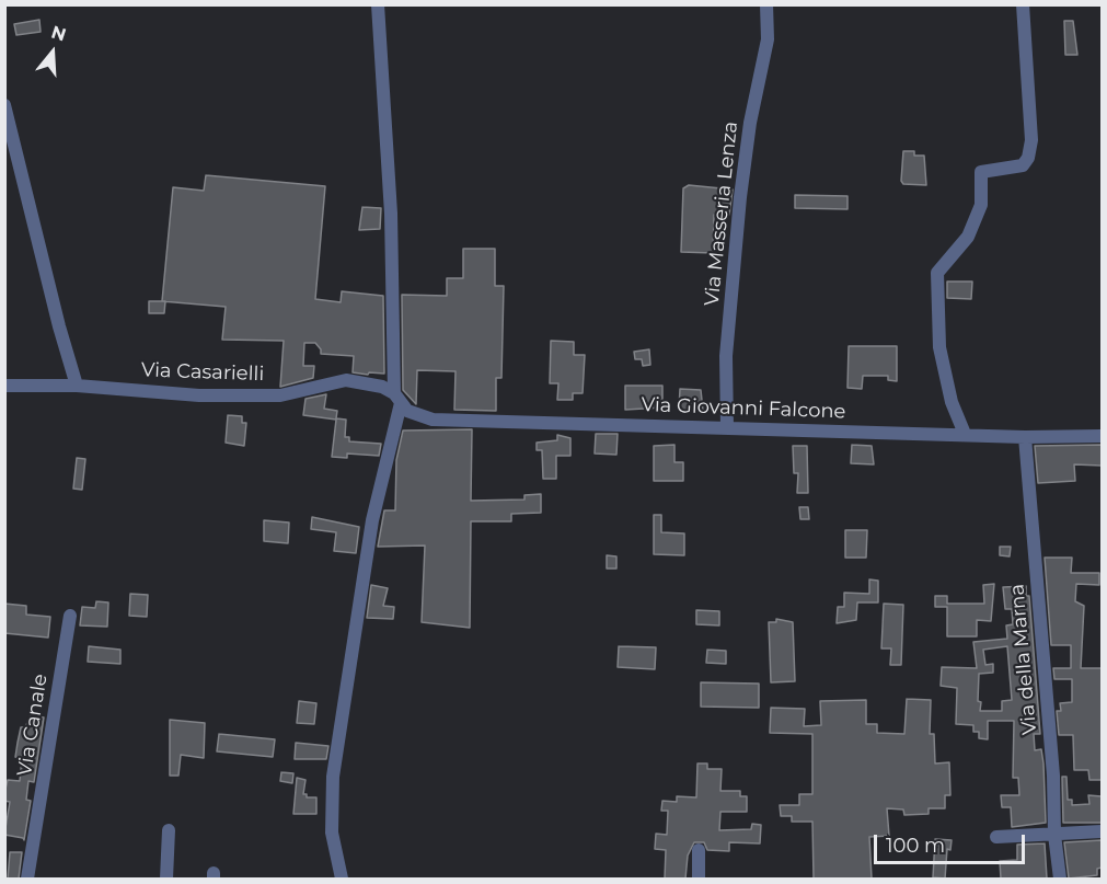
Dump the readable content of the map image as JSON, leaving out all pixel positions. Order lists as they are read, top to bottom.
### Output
{
  "streets": {
    "street": [
      "Via Masseria Lenza",
      "Via Casarielli",
      "Via Giovanni Falcone",
      "Via della Marna",
      "Via Canale"
    ]
  },
  "crossings": [
    ["Via Masseria Lenza", "Via Giovanni Falcone"],
    ["Via Casarielli", "Via Giovanni Falcone"],
    ["Via Giovanni Falcone", "Via della Marna"]
  ],
  "scale_bar": "100 m",
  "north": "top"
}
